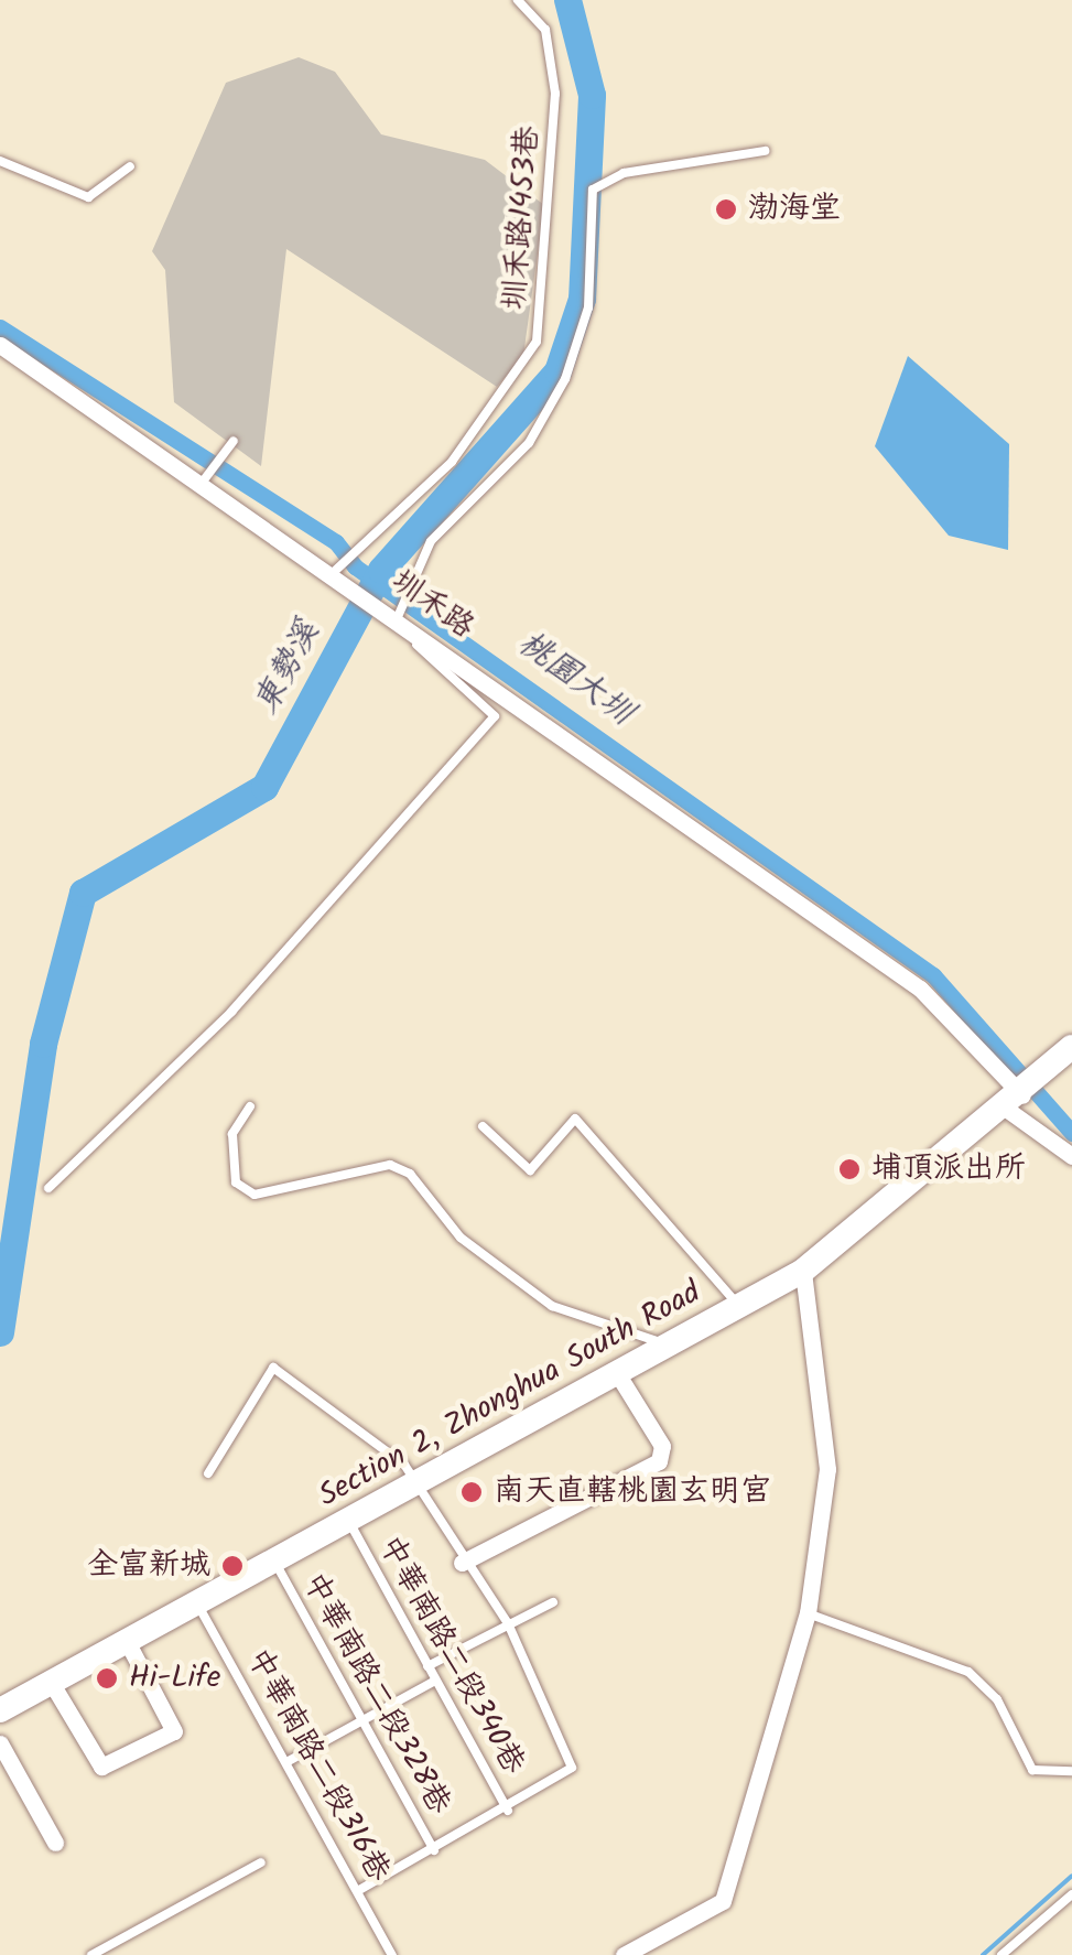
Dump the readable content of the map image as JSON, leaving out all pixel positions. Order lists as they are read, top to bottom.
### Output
{
  "streets": {
    "main road": ["Section 2, Zhonghua South Road"],
    "street": ["圳禾路"],
    "lane": [
      "圳禾路1453巷",
      "中華南路二段340巷",
      "中華南路二段328巷",
      "中華南路二段316巷"
    ]
  },
  "crossings": [
    ["圳禾路1453巷", "圳禾路"],
    ["圳禾路", "Section 2, Zhonghua South Road"],
    ["Section 2, Zhonghua South Road", "中華南路二段340巷"],
    ["Section 2, Zhonghua South Road", "中華南路二段328巷"],
    ["Section 2, Zhonghua South Road", "中華南路二段316巷"]
  ],
  "water": ["東勢溪", "桃園大圳"],
  "places": [
    "渤海堂",
    "埔頂派出所",
    "南天直轄桃園玄明宮",
    "全富新城",
    "Hi-Life"
  ]
}
